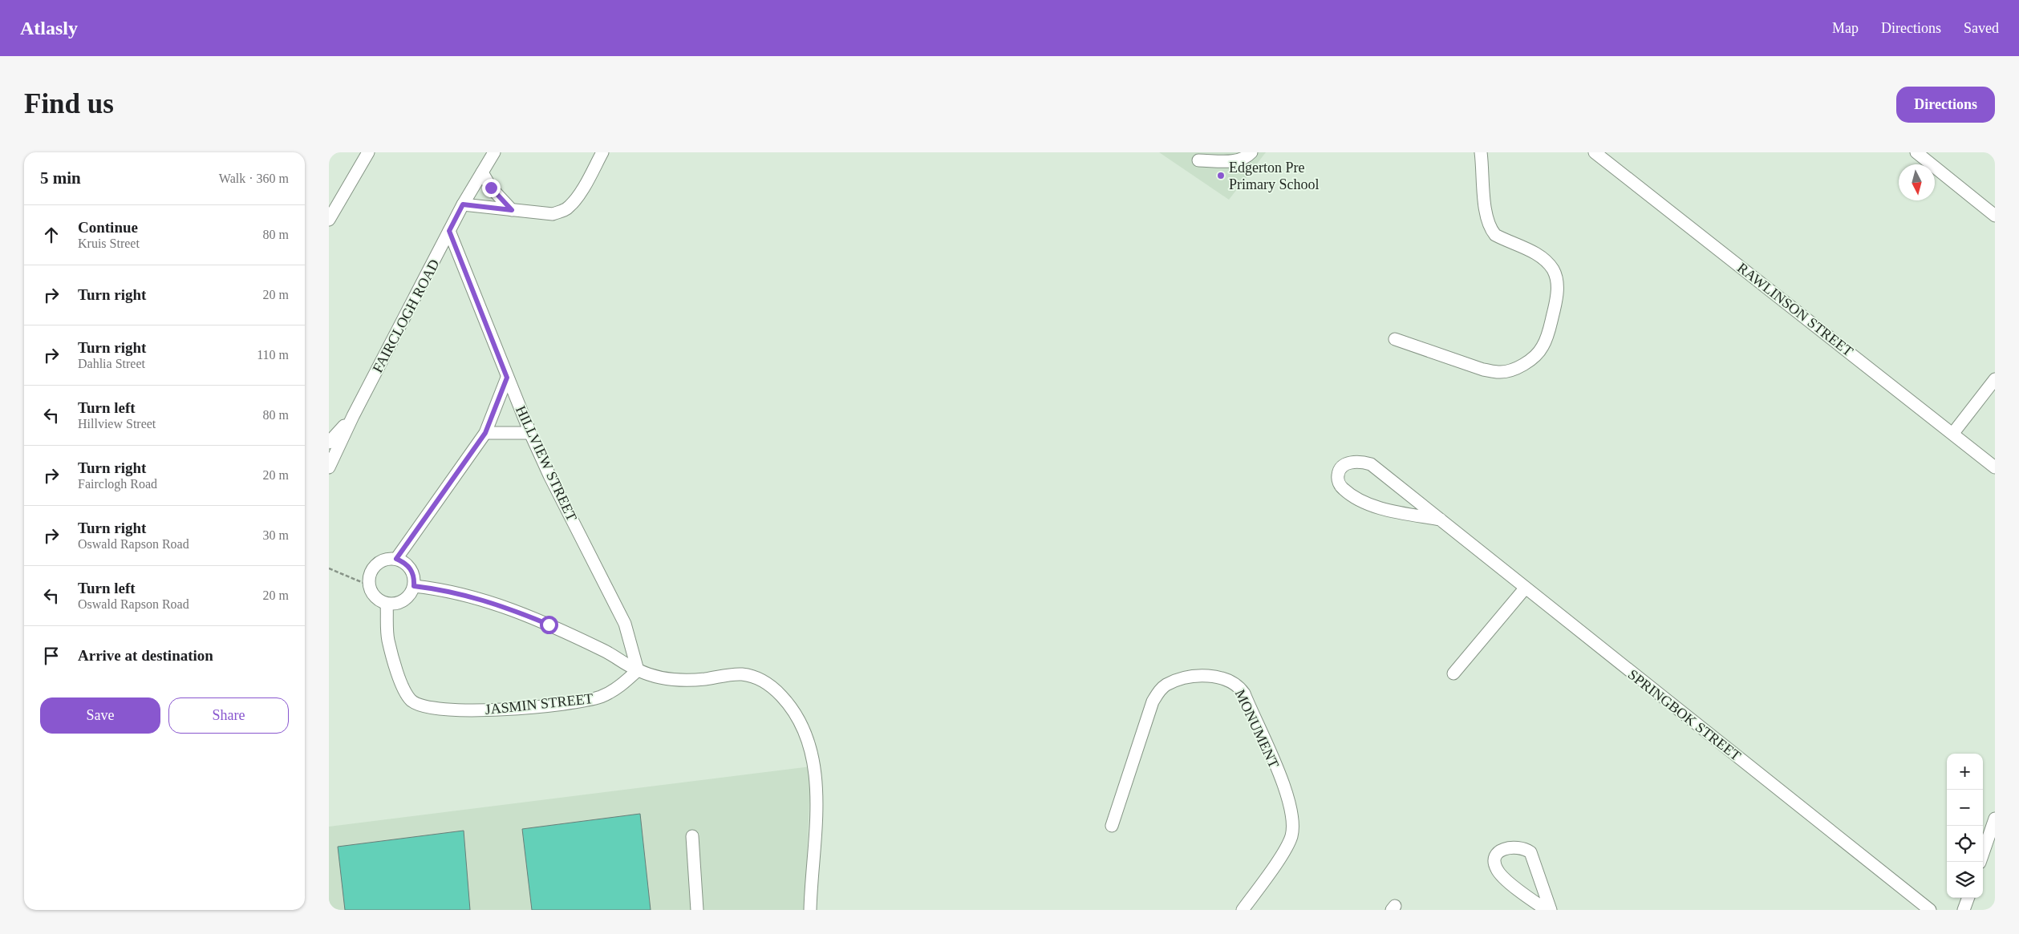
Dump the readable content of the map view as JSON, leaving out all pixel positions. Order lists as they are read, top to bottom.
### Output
{
  "streets": {
    "street": [
      "RAWLINSON STREET",
      "FAIRCLOGH ROAD",
      "HILLVIEW STREET",
      "JASMIN STREET",
      "SPRINGBOK STREET",
      "MONUMENT"
    ]
  },
  "crossings": [
    ["FAIRCLOGH ROAD", "HILLVIEW STREET"],
    ["HILLVIEW STREET", "JASMIN STREET"]
  ],
  "places": ["Edgerton Pre Primary School"],
  "north": "bottom",
  "page": {
    "header": "Atlasly",
    "nav": ["Map", "Directions", "Saved"],
    "buttons": [
      "Directions",
      ["Save", "Share"]
    ],
    "title": "Find us",
    "heading": ["5 min", "Walk · 360 m"],
    "list": [
      ["Continue", "Kruis Street", "80 m"],
      ["Turn right", "20 m"],
      ["Turn right", "Dahlia Street", "110 m"],
      ["Turn left", "Hillview Street", "80 m"],
      ["Turn right", "Fairclogh Road", "20 m"],
      ["Turn right", "Oswald Rapson Road", "30 m"],
      ["Turn left", "Oswald Rapson Road", "20 m"],
      "Arrive at destination"
    ],
    "map_buttons": ["+", "−"]
  }
}
